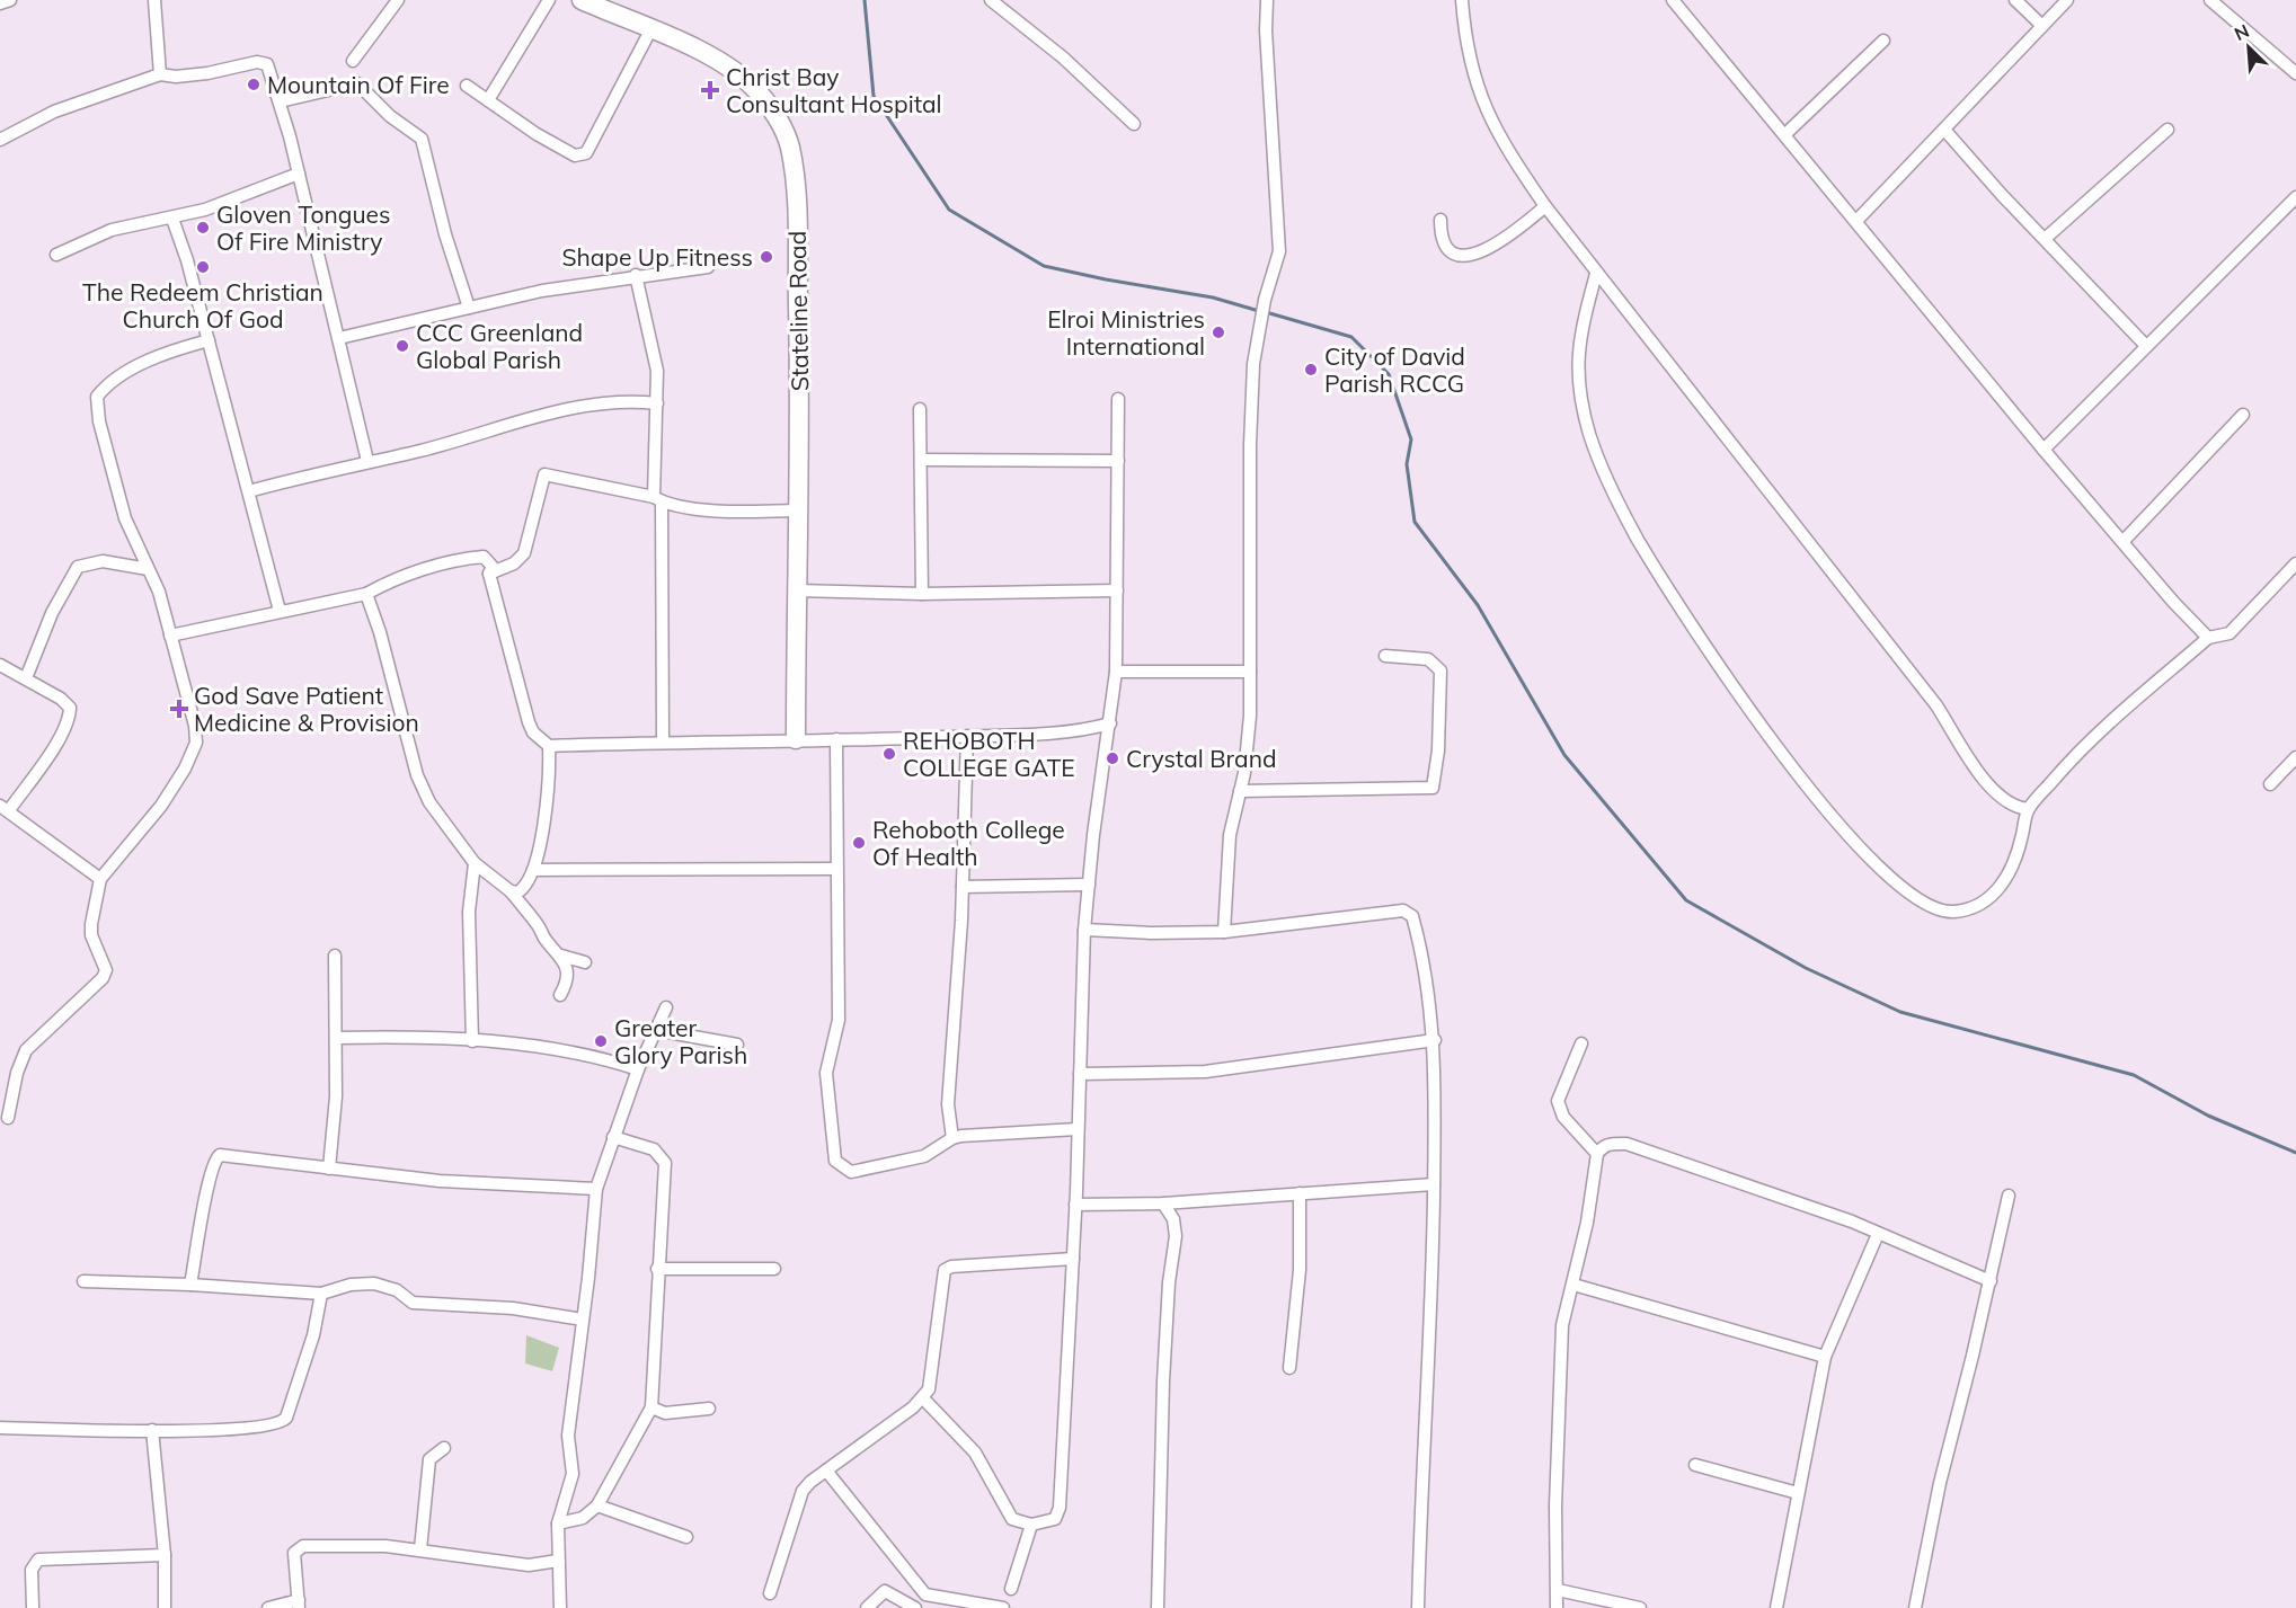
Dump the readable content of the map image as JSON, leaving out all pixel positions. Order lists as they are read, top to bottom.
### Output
{
  "streets": {
    "street": ["Stateline Road"]
  },
  "places": {
    "other": [
      "Mountain Of Fire",
      "Gloven Tongues Of Fire Ministry",
      "Shape Up Fitness",
      "The Redeem Christian Church Of God",
      "Elroi Ministries International",
      "CCC Greenland Global Parish",
      "City of David Parish RCCG",
      "REHOBOTH COLLEGE GATE",
      "Crystal Brand",
      "Rehoboth College Of Health",
      "Greater Glory Parish"
    ],
    "health": ["Christ Bay Consultant Hospital", "God Save Patient Medicine & Provision"]
  },
  "north": "top left"
}
